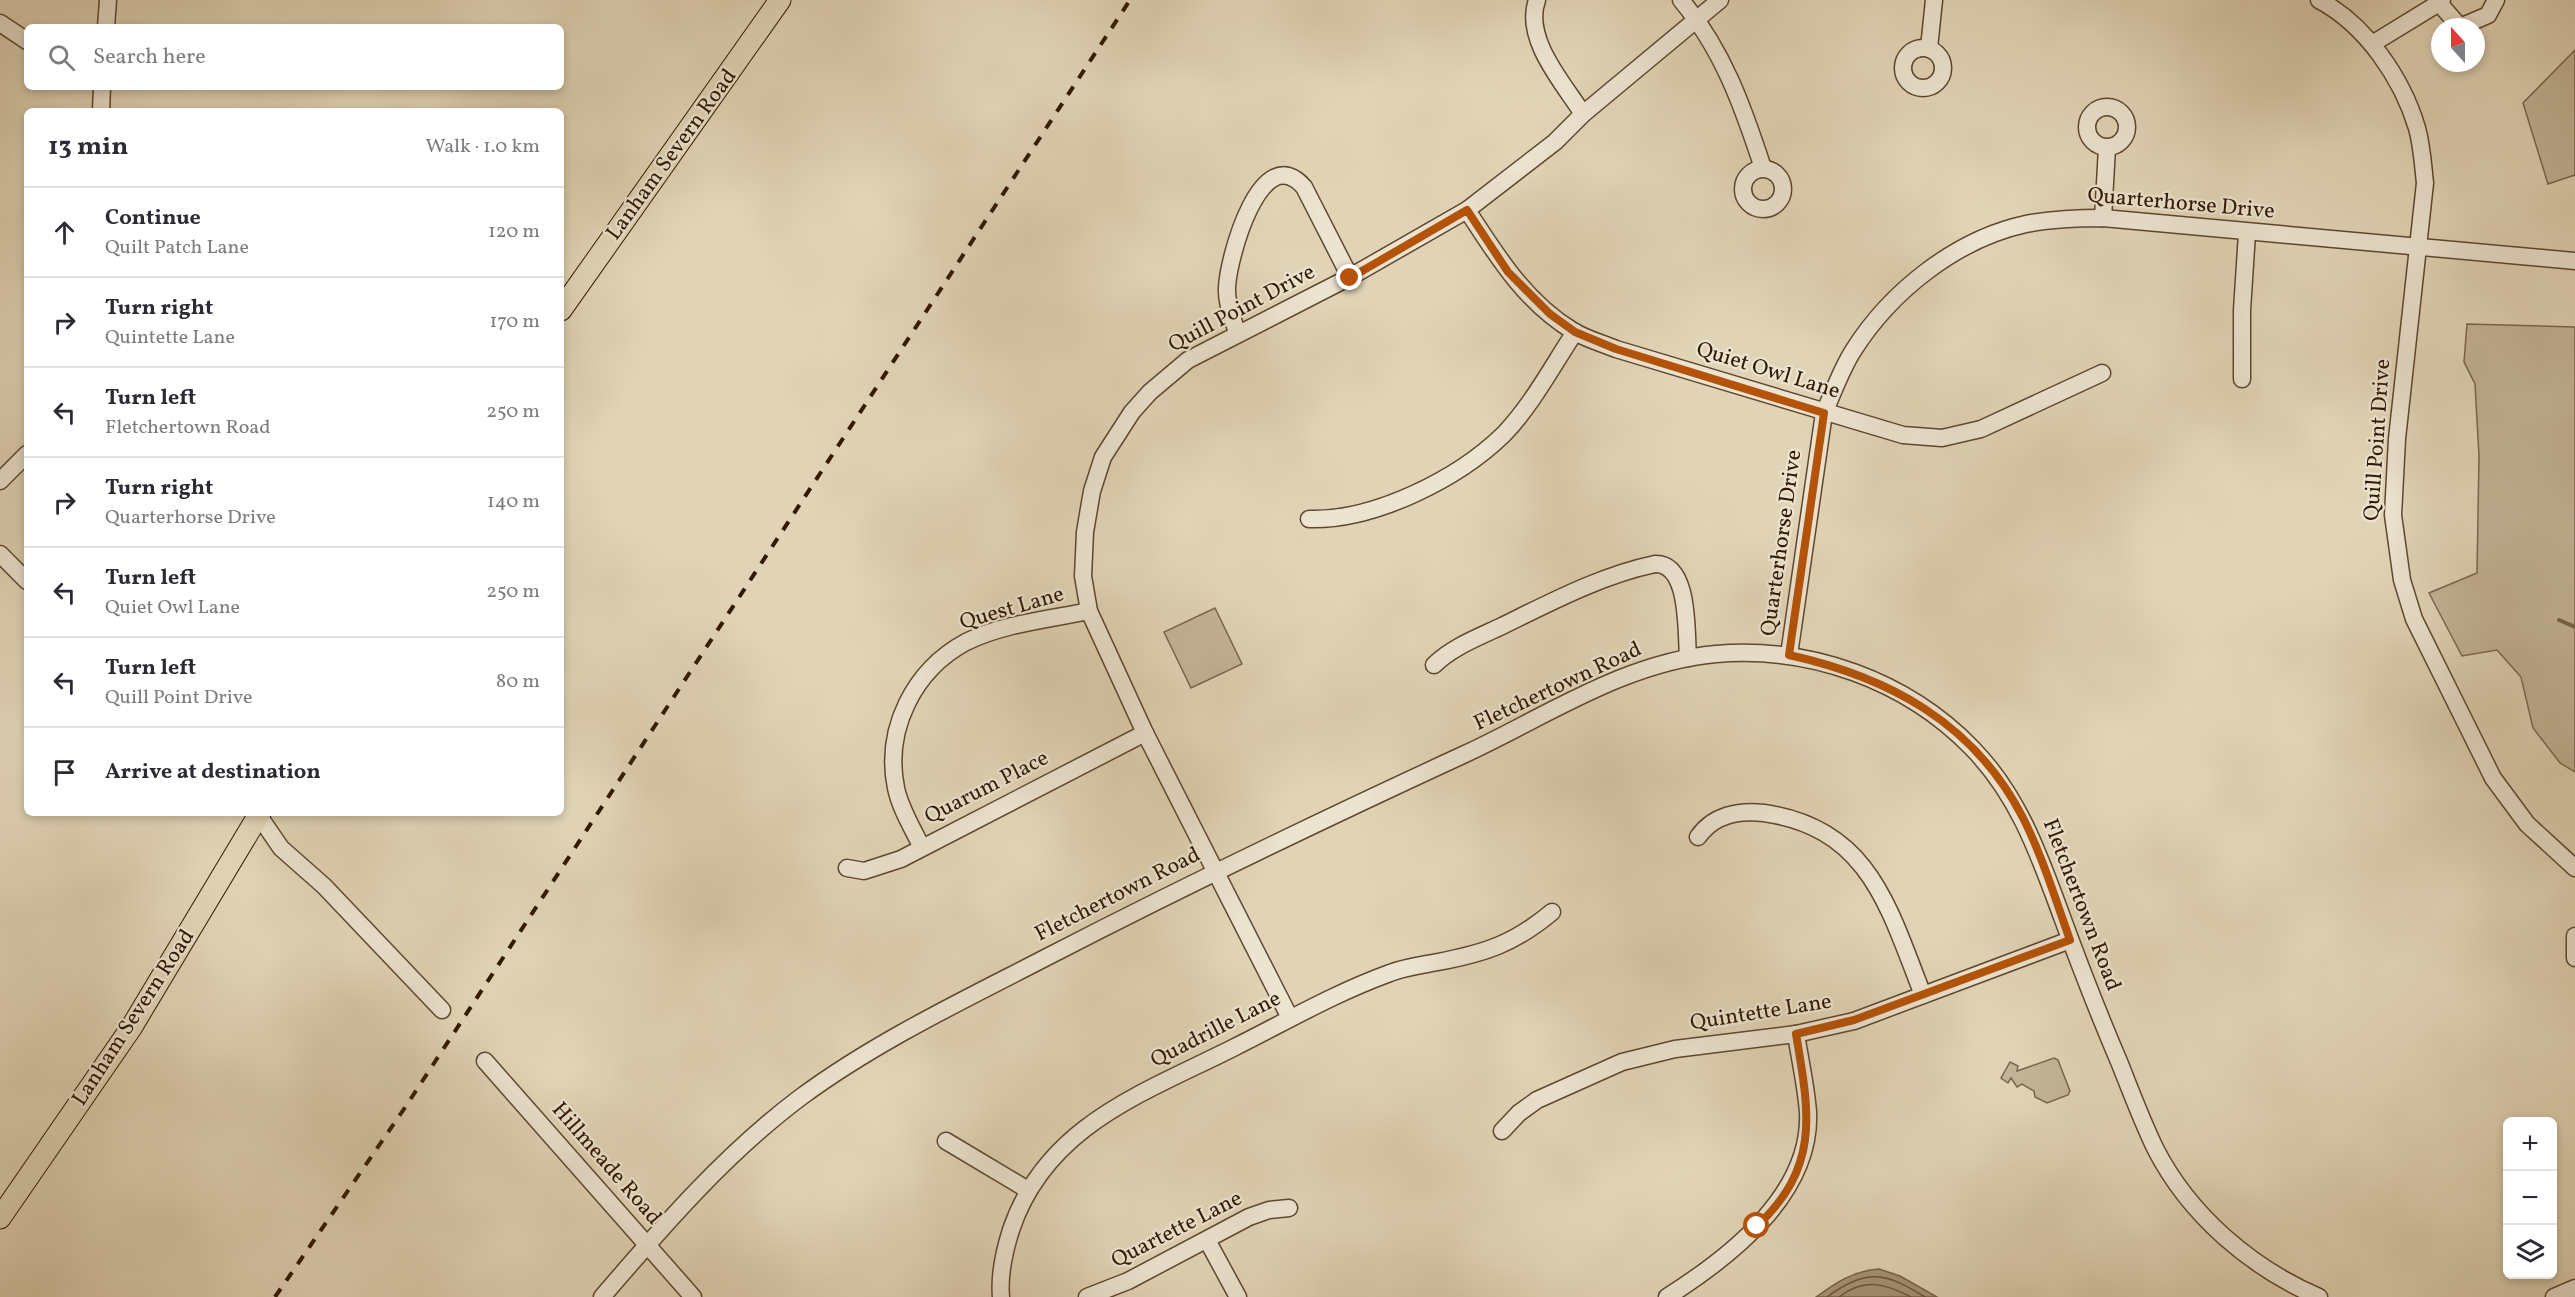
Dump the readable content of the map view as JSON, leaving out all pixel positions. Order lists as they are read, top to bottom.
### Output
{
  "streets": {
    "main road": ["Lanham Severn Road"],
    "street": [
      "Quarterhorse Drive",
      "Quill Point Drive",
      "Quiet Owl Lane",
      "Quest Lane",
      "Fletchertown Road",
      "Quarum Place",
      "Quintette Lane",
      "Quadrille Lane",
      "Hillmeade Road",
      "Quartette Lane"
    ]
  },
  "crossings": [
    ["Quarterhorse Drive", "Quill Point Drive"],
    ["Quarterhorse Drive", "Quiet Owl Lane"],
    ["Quarterhorse Drive", "Fletchertown Road"],
    ["Quill Point Drive", "Quiet Owl Lane"],
    ["Quill Point Drive", "Quest Lane"],
    ["Quill Point Drive", "Fletchertown Road"],
    ["Quill Point Drive", "Quarum Place"],
    ["Quill Point Drive", "Quadrille Lane"],
    ["Quest Lane", "Quarum Place"],
    ["Fletchertown Road", "Quintette Lane"],
    ["Fletchertown Road", "Hillmeade Road"]
  ],
  "north": "top",
  "page": {
    "search": "Search here",
    "heading": ["13 min", "Walk · 1.0 km"],
    "list": [
      ["Continue", "Quilt Patch Lane", "120 m"],
      ["Turn right", "Quintette Lane", "170 m"],
      ["Turn left", "Fletchertown Road", "250 m"],
      ["Turn right", "Quarterhorse Drive", "140 m"],
      ["Turn left", "Quiet Owl Lane", "250 m"],
      ["Turn left", "Quill Point Drive", "80 m"],
      "Arrive at destination"
    ],
    "map_buttons": ["+", "−"]
  }
}
